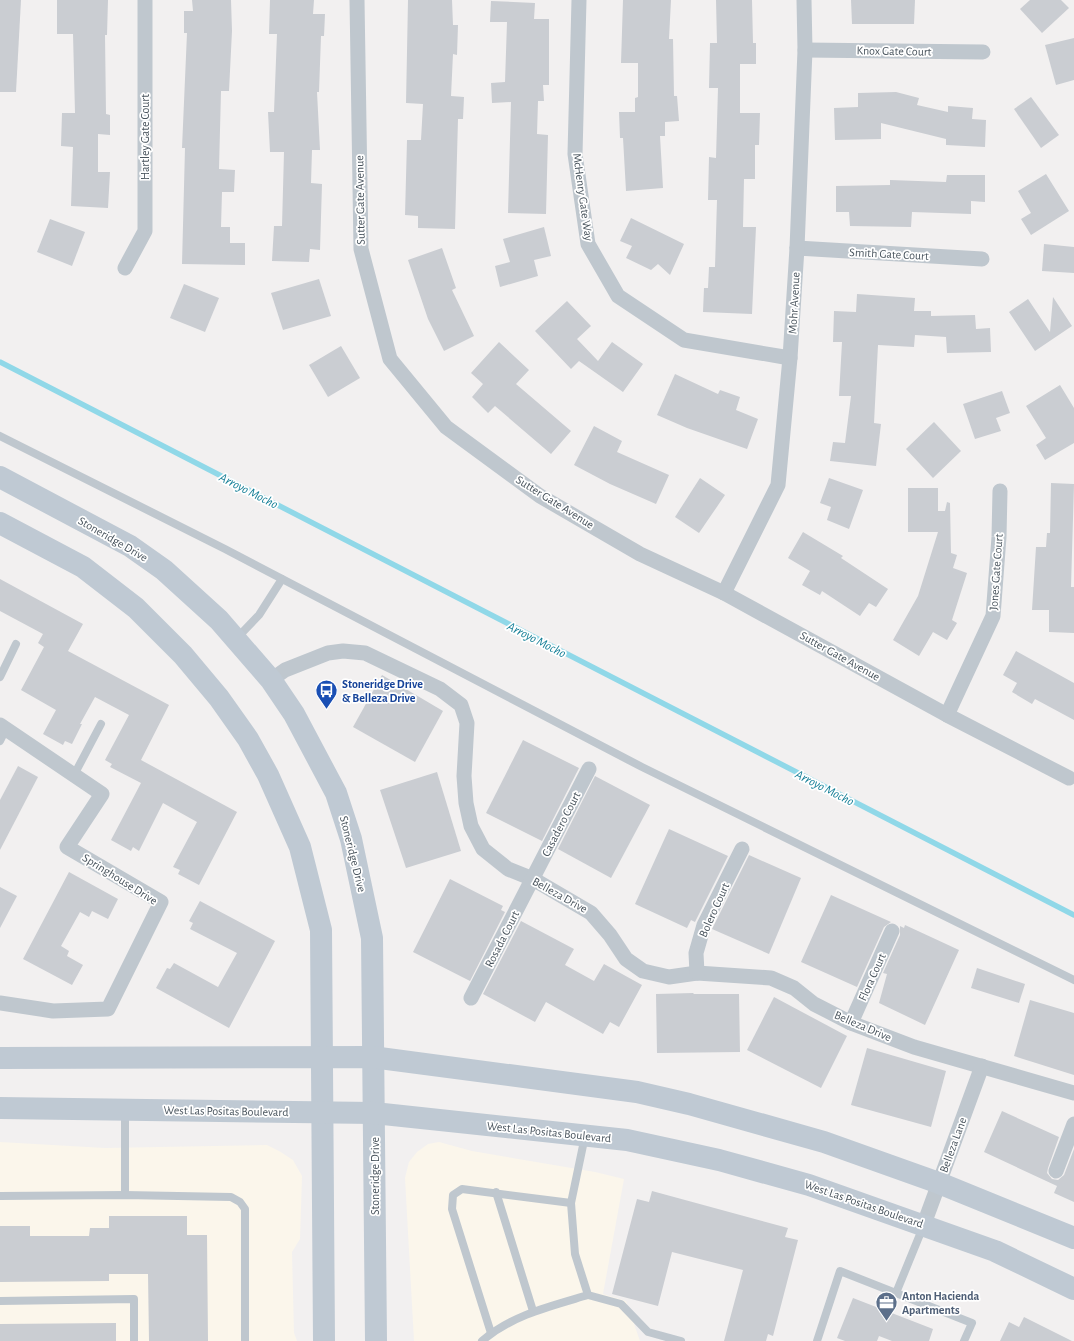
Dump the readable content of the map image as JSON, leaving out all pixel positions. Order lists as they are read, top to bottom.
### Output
{
  "streets": {
    "main road": ["Stoneridge Drive", "West Las Positas Boulevard"],
    "street": [
      "Knox Gate Court",
      "Hartley Gate Court",
      "McHenry Gate Way",
      "Sutter Gate Avenue",
      "Smith Gate Court",
      "Mohr Avenue",
      "Jones Gate Court",
      "Casadero Court",
      "Springhouse Drive",
      "Belleza Drive",
      "Bolero Court",
      "Rosada Court",
      "Flora Court",
      "Belleza Lane"
    ]
  },
  "crossings": [
    ["Knox Gate Court", "Mohr Avenue"],
    ["McHenry Gate Way", "Mohr Avenue"],
    ["Sutter Gate Avenue", "Mohr Avenue"],
    ["Sutter Gate Avenue", "Jones Gate Court"],
    ["Smith Gate Court", "Mohr Avenue"],
    ["Stoneridge Drive", "Belleza Drive"],
    ["Stoneridge Drive", "West Las Positas Boulevard"],
    ["Casadero Court", "Belleza Drive"],
    ["Casadero Court", "Rosada Court"],
    ["Belleza Drive", "Bolero Court"],
    ["Belleza Drive", "Rosada Court"],
    ["Belleza Drive", "Flora Court"],
    ["Belleza Drive", "Belleza Lane"],
    ["West Las Positas Boulevard", "Belleza Lane"]
  ],
  "water": ["Arroyo Mocho"],
  "places": {
    "bus stop": ["Stoneridge Drive & Belleza Drive"],
    "office": ["Anton Hacienda Apartments"]
  }
}
